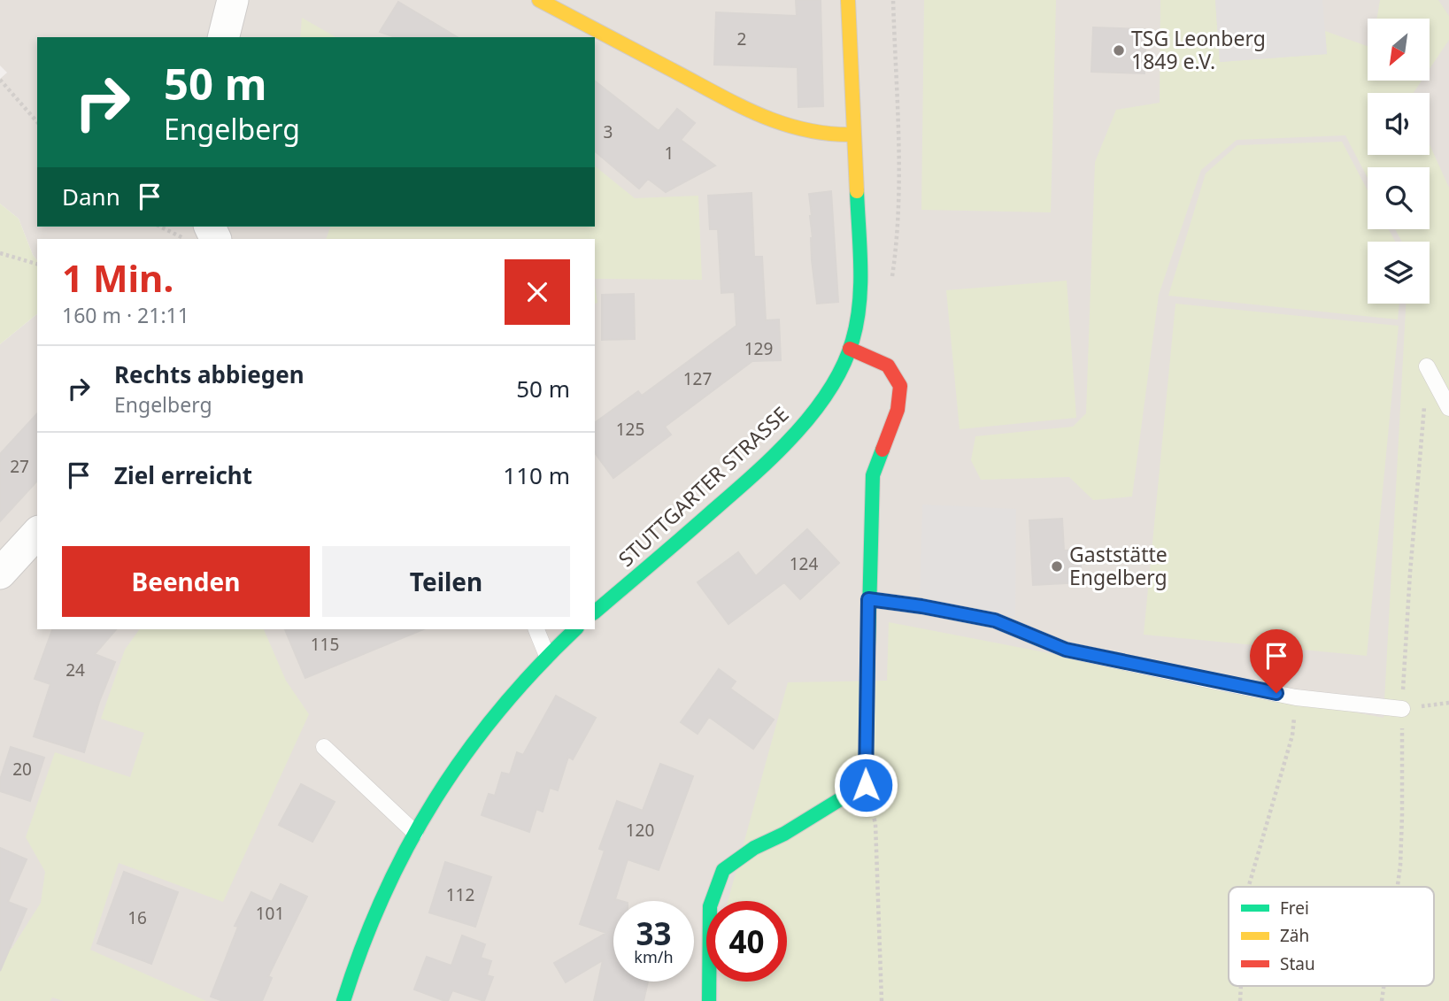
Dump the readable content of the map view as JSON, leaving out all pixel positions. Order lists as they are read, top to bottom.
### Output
{
  "streets": {
    "main road": ["STUTTGARTER STRASSE"]
  },
  "places": ["TSG Leonberg 1849 e.V.", "Gaststätte Engelberg"],
  "house_numbers": [
    "2",
    "3",
    "1",
    "129",
    "127",
    "125",
    "27",
    "124",
    "115",
    "24",
    "20",
    "120",
    "112",
    "101",
    "16"
  ],
  "legend": ["Frei", "Zäh", "Stau"],
  "north": "bottom left",
  "page": {
    "turn": ["50 m", "Engelberg"],
    "then": "Dann",
    "heading": ["1 Min.", "160 m · 21:11"],
    "list": [
      {
        "name": "Rechts abbiegen",
        "note": "Engelberg",
        "value": "50 m"
      },
      {
        "name": "Ziel erreicht",
        "value": "110 m"
      }
    ],
    "buttons": ["Beenden", "Teilen"],
    "speed": "33 km/h",
    "limit": "40"
  }
}
